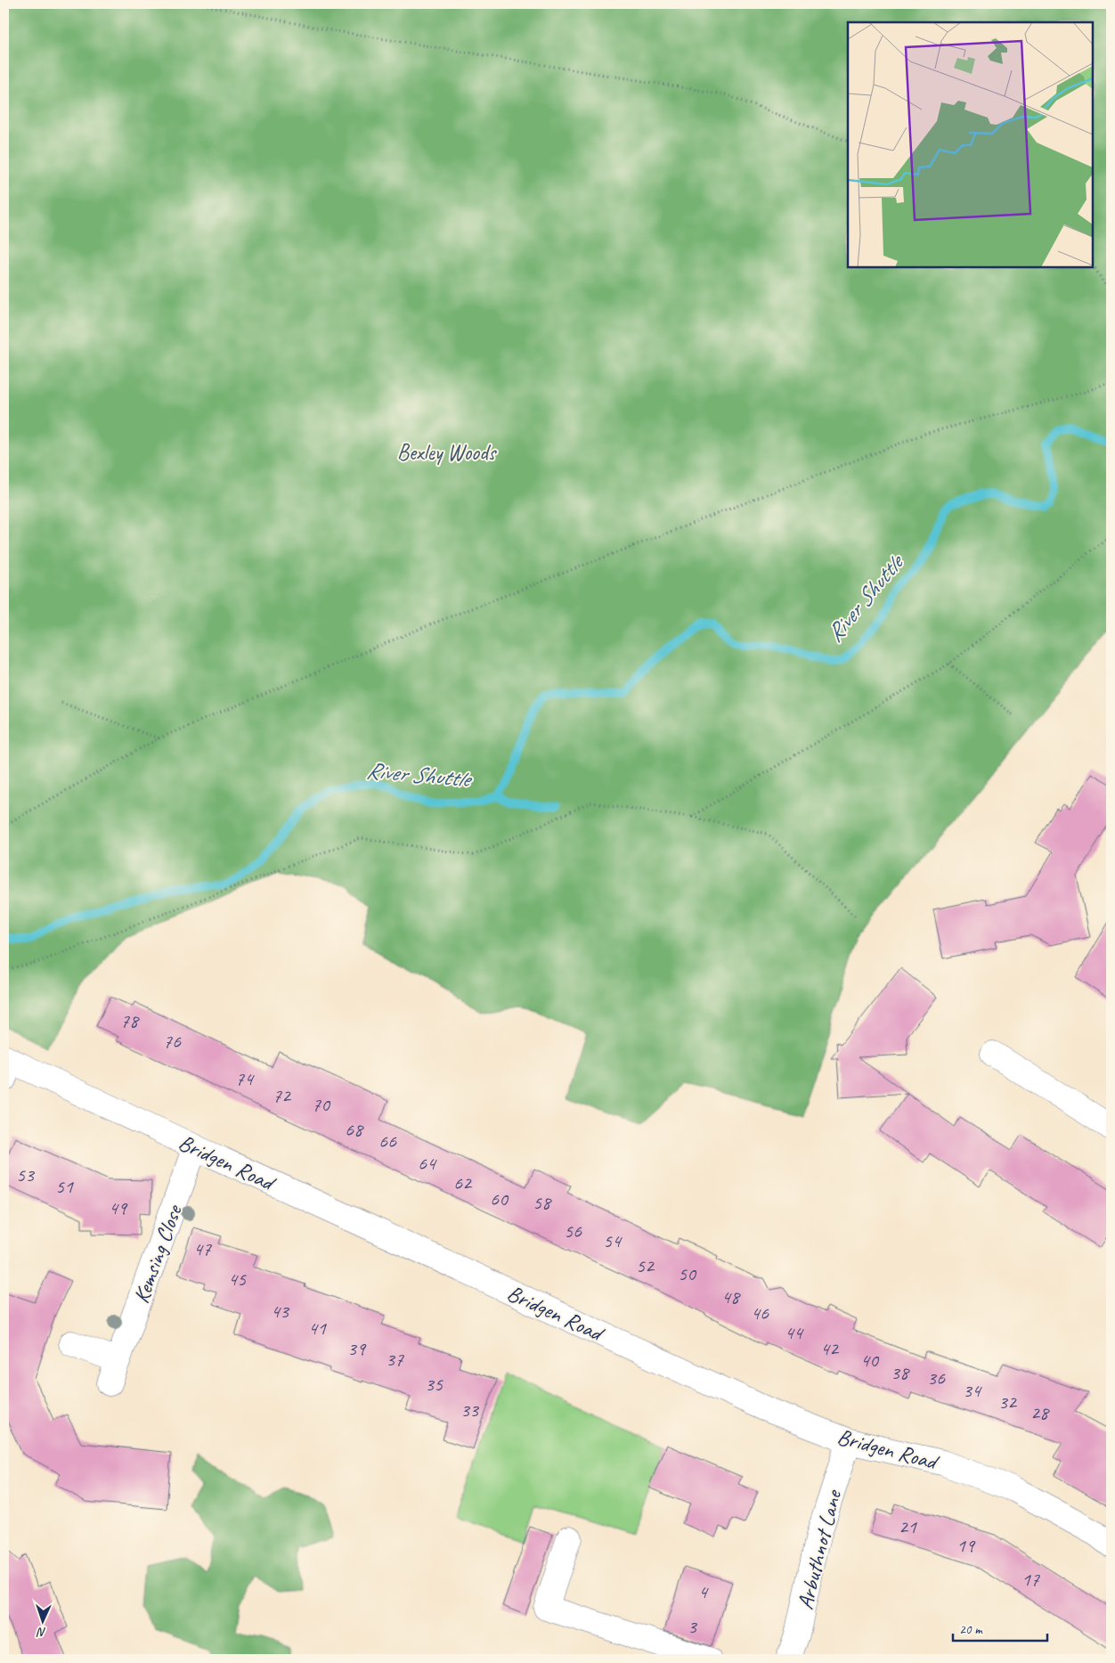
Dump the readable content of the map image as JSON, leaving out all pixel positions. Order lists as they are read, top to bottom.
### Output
{
  "streets": {
    "main road": ["Bridgen Road", "Kemsing Close", "Arbuthnot Lane"]
  },
  "crossings": [
    ["Bridgen Road", "Kemsing Close"],
    ["Bridgen Road", "Arbuthnot Lane"]
  ],
  "water": ["River Shuttle"],
  "parks": ["Bexley Woods"],
  "house_numbers": [
    "78",
    "76",
    "74",
    "72",
    "70",
    "68",
    "66",
    "64",
    "53",
    "62",
    "51",
    "60",
    "58",
    "49",
    "56",
    "54",
    "47",
    "52",
    "50",
    "45",
    "48",
    "43",
    "46",
    "41",
    "44",
    "39",
    "42",
    "37",
    "40",
    "38",
    "36",
    "35",
    "34",
    "32",
    "33",
    "28",
    "21",
    "19",
    "17",
    "4",
    "3"
  ],
  "scale_bar": "20 m",
  "north": "bottom"
}
